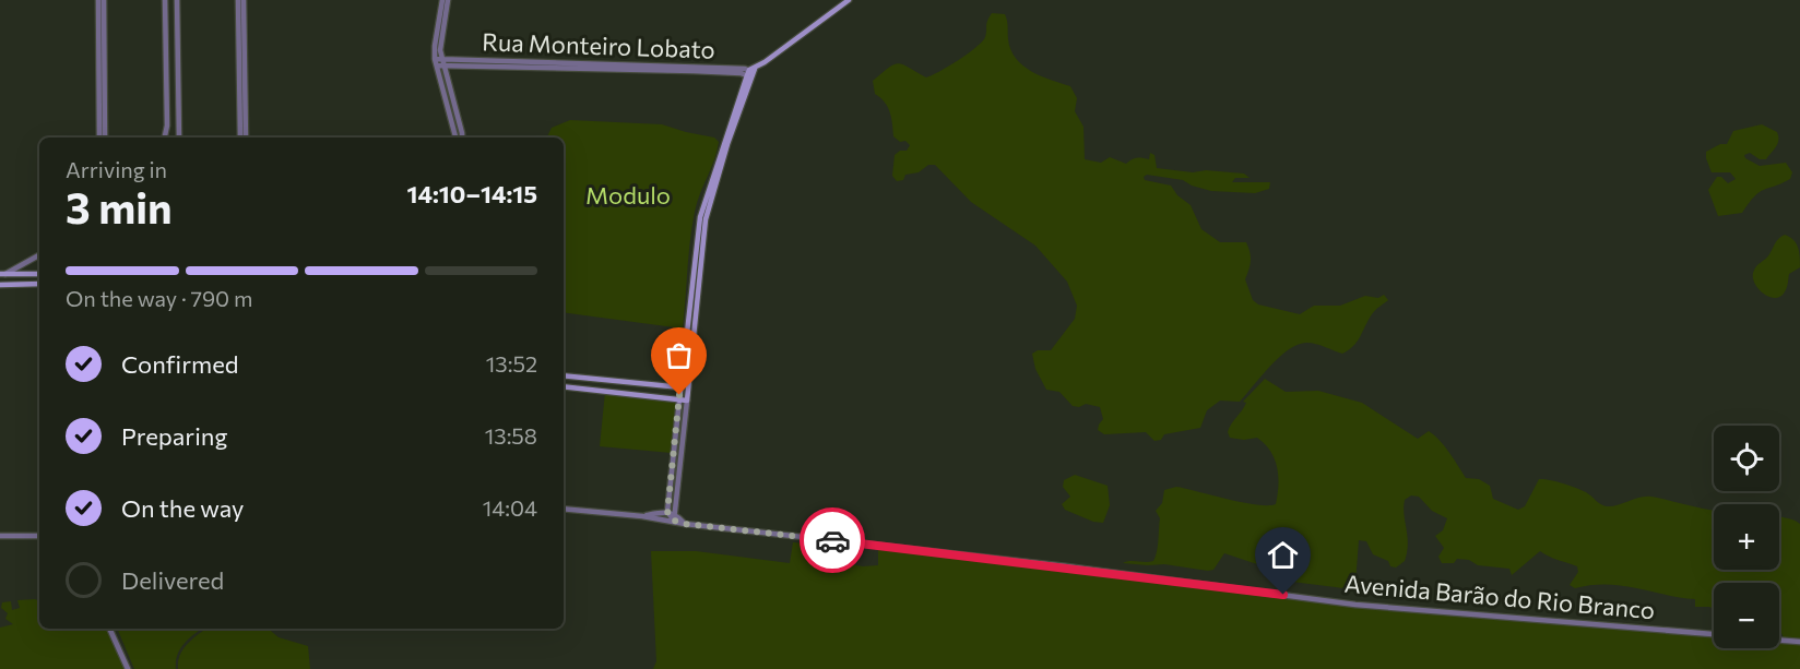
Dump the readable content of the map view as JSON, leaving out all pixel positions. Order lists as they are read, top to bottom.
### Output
{
  "streets": {
    "street": ["Rua Monteiro Lobato", "Avenida Barão do Rio Branco"]
  },
  "parks": ["Modulo"],
  "page": {
    "heading": ["3 min", "Arriving in", "14:10–14:15"],
    "bar": "On the way · 790 m",
    "list": [
      ["Confirmed", "13:52"],
      ["Preparing", "13:58"],
      ["On the way", "14:04"],
      "Delivered"
    ],
    "map_buttons": ["+", "−"]
  }
}
